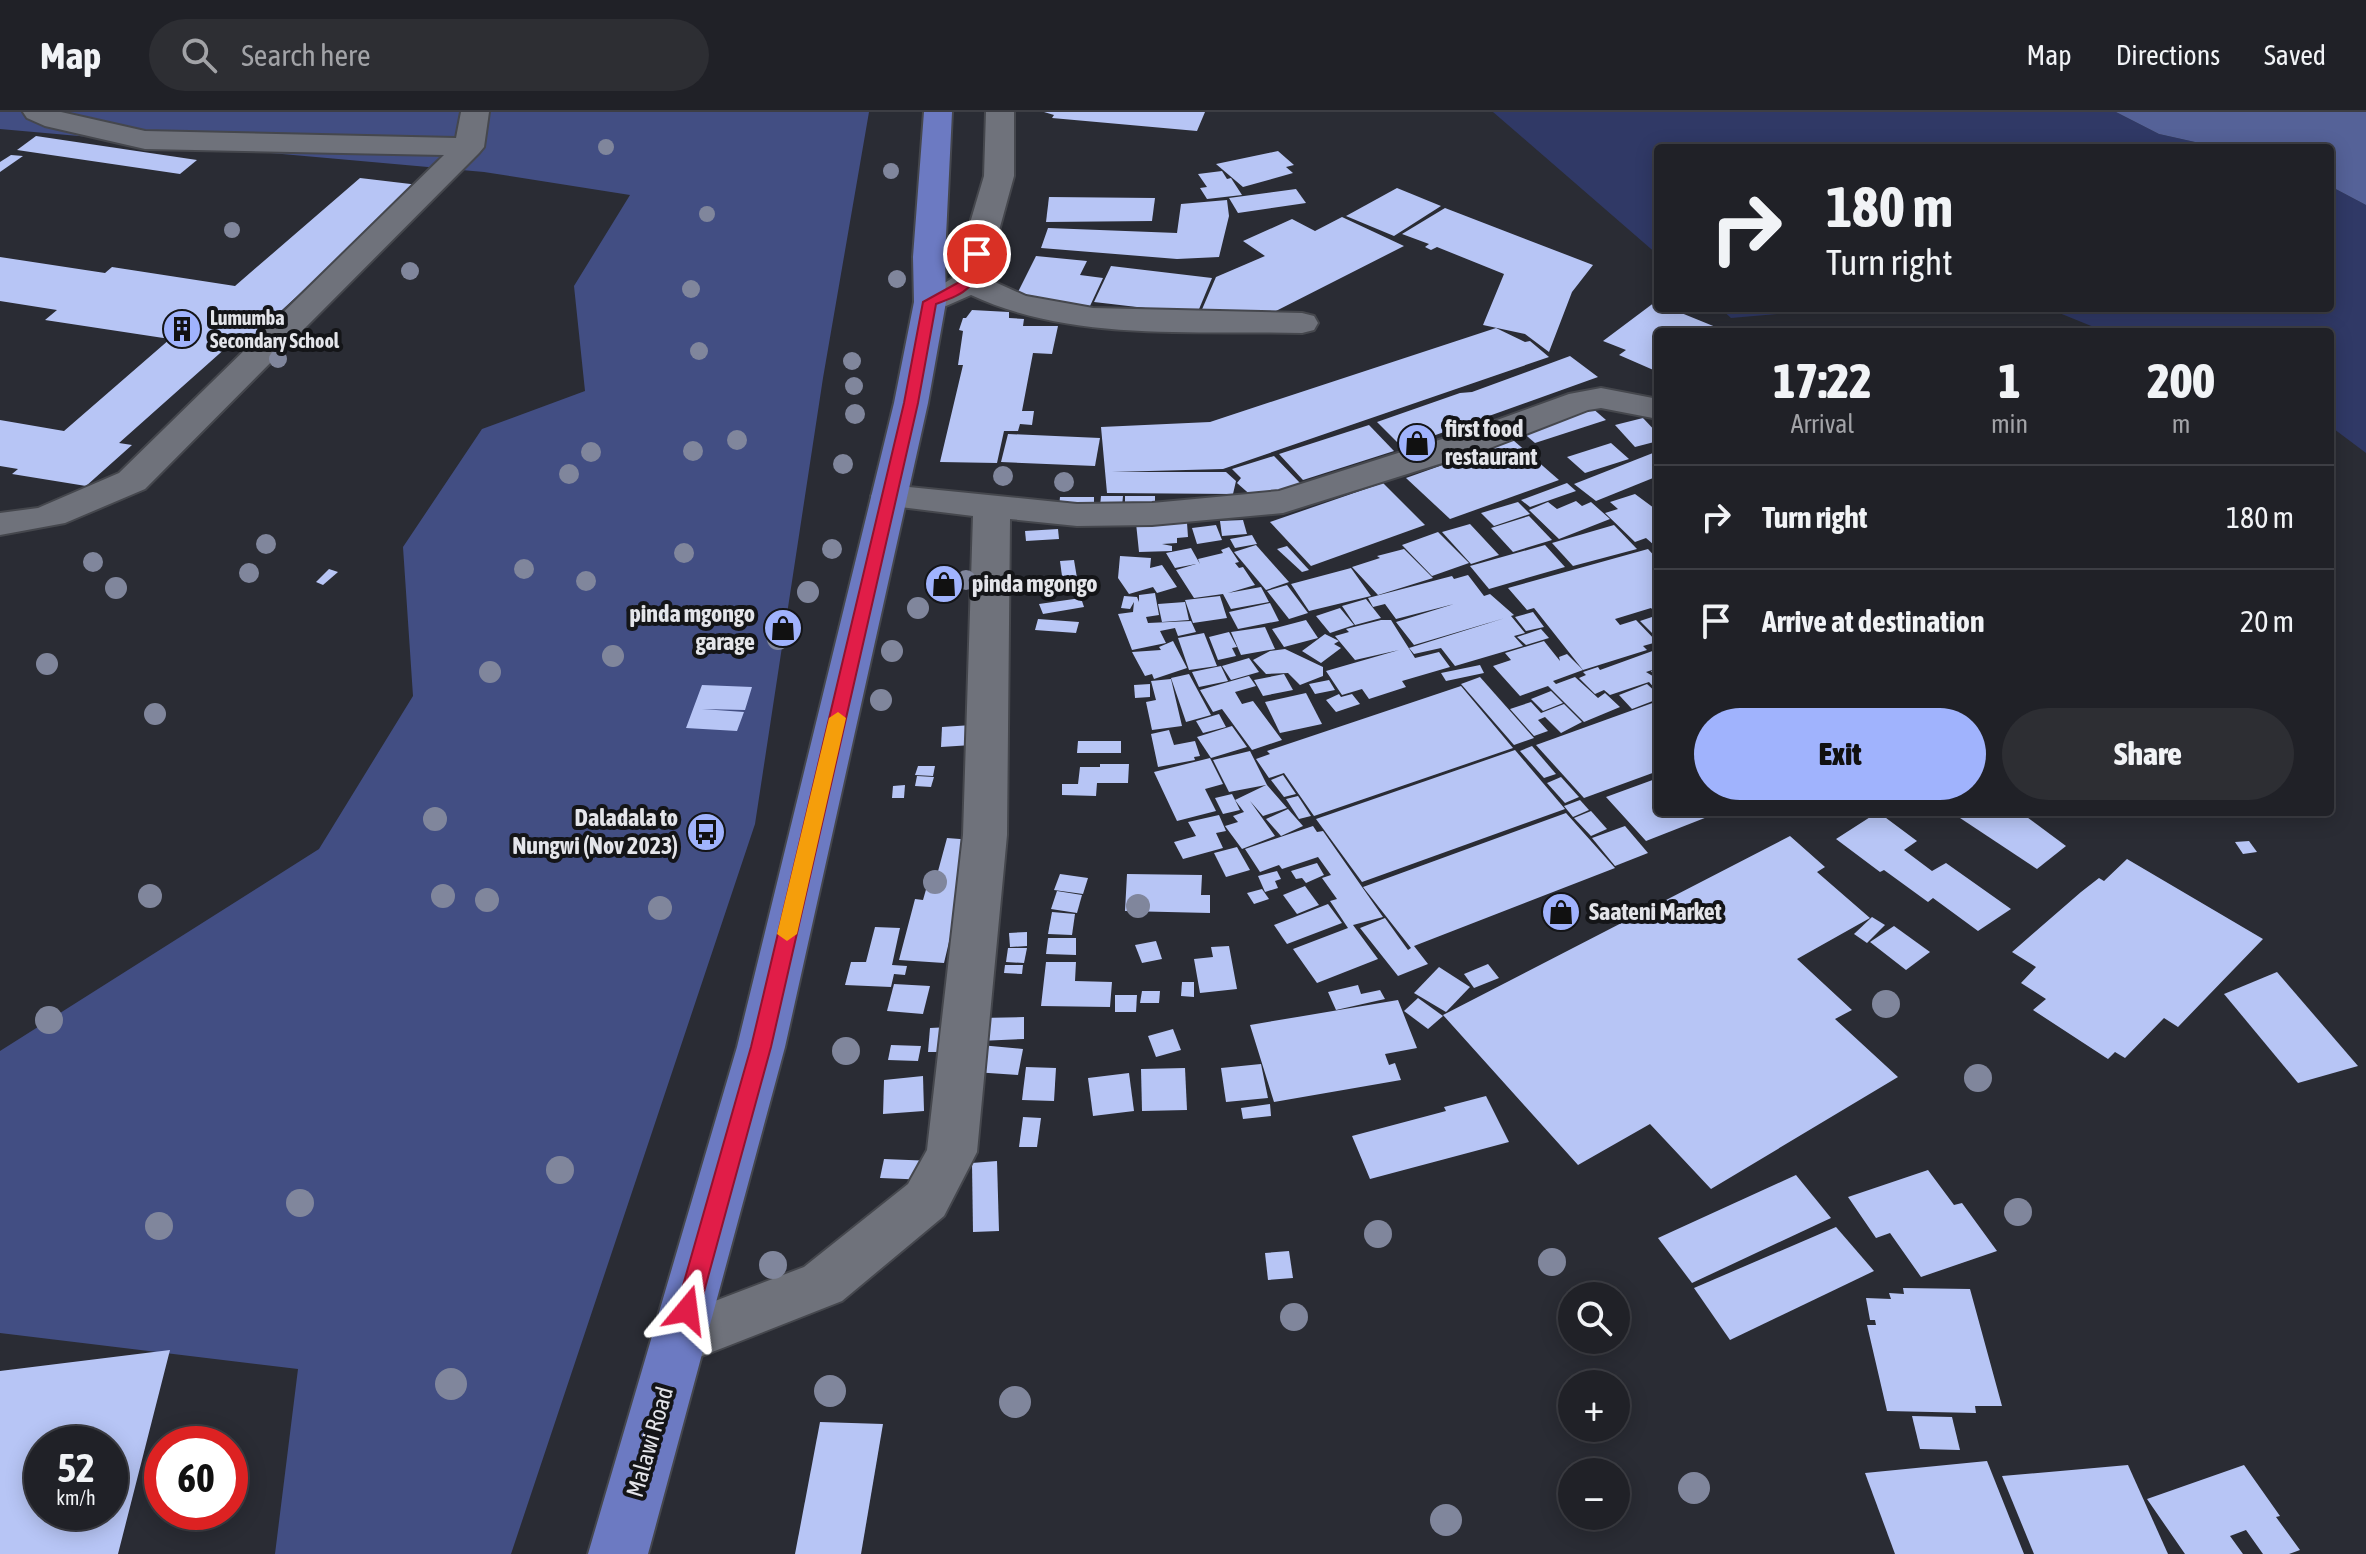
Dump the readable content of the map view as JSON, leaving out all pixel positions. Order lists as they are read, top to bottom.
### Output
{
  "streets": {
    "main road": ["Malawi Road"]
  },
  "places": {
    "building": ["Lumumba Secondary School"],
    "shop": [
      "first food restaurant",
      "pinda mgongo",
      "pinda mgongo garage",
      "Saateni Market"
    ],
    "bus stop": ["Daladala to Nungwi (Nov 2023)"]
  },
  "page": {
    "header": "Map",
    "search": "Search here",
    "nav": ["Map", "Directions", "Saved"],
    "turn": ["180 m", "Turn right"],
    "eta": [
      "17:22",
      "Arrival",
      "1",
      "min",
      "200",
      "m"
    ],
    "list": [
      {
        "name": "Turn right",
        "value": "180 m"
      },
      {
        "name": "Arrive at destination",
        "value": "20 m"
      }
    ],
    "buttons": ["Exit", "Share"],
    "map_buttons": ["+", "−"],
    "speed": "52 km/h",
    "limit": "60"
  }
}
